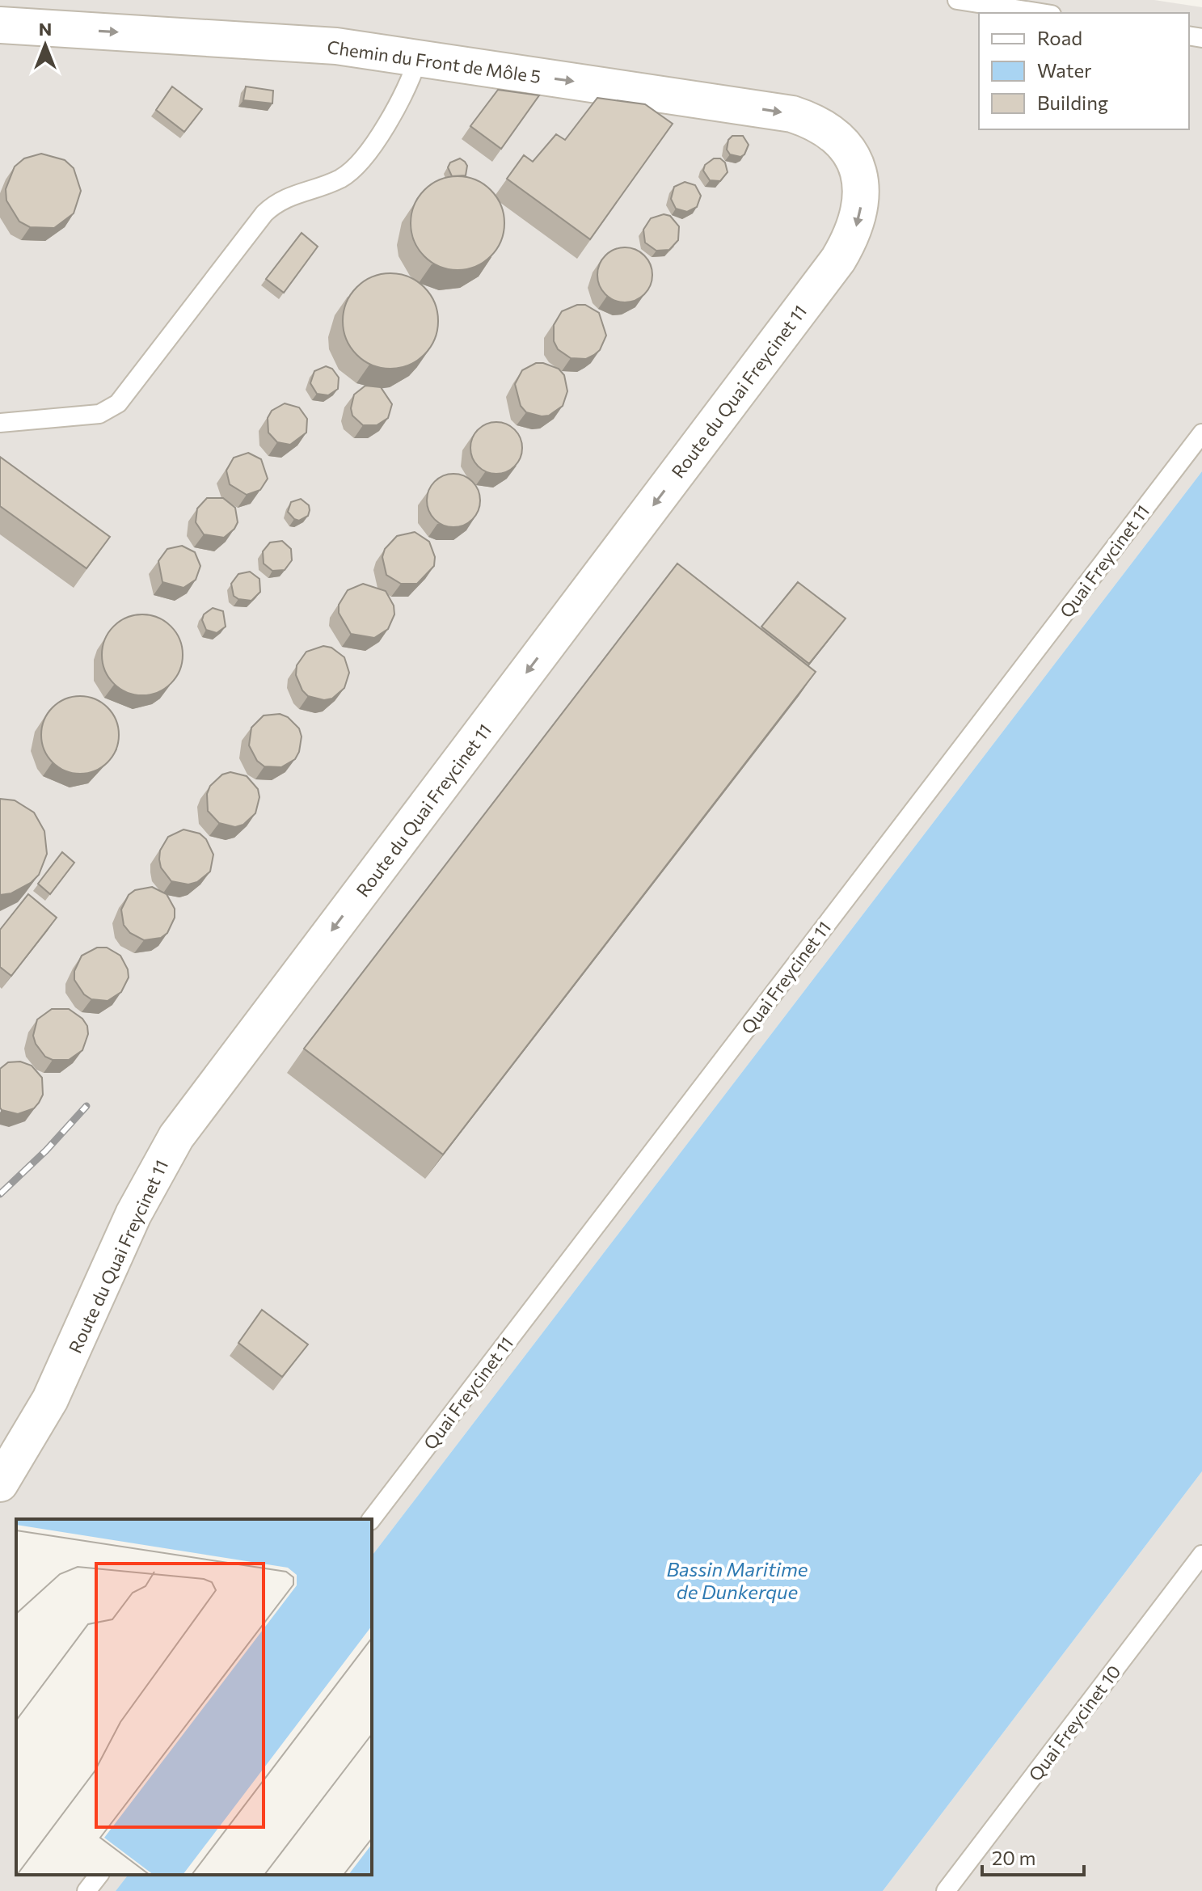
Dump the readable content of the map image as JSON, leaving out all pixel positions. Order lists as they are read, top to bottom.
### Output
{
  "streets": {
    "street": ["Chemin du Front de Môle 5", "Route du Quai Freycinet 11"],
    "lane": ["Quai Freycinet 11", "Quai Freycinet 10"]
  },
  "crossings": [
    ["Chemin du Front de Môle 5", "Route du Quai Freycinet 11"]
  ],
  "one_way": ["Chemin du Front de Môle 5", "Route du Quai Freycinet 11"],
  "water": ["Bassin Maritime de Dunkerque"],
  "legend": ["Road", "Water", "Building"],
  "scale_bar": "20 m",
  "north": "top"
}
